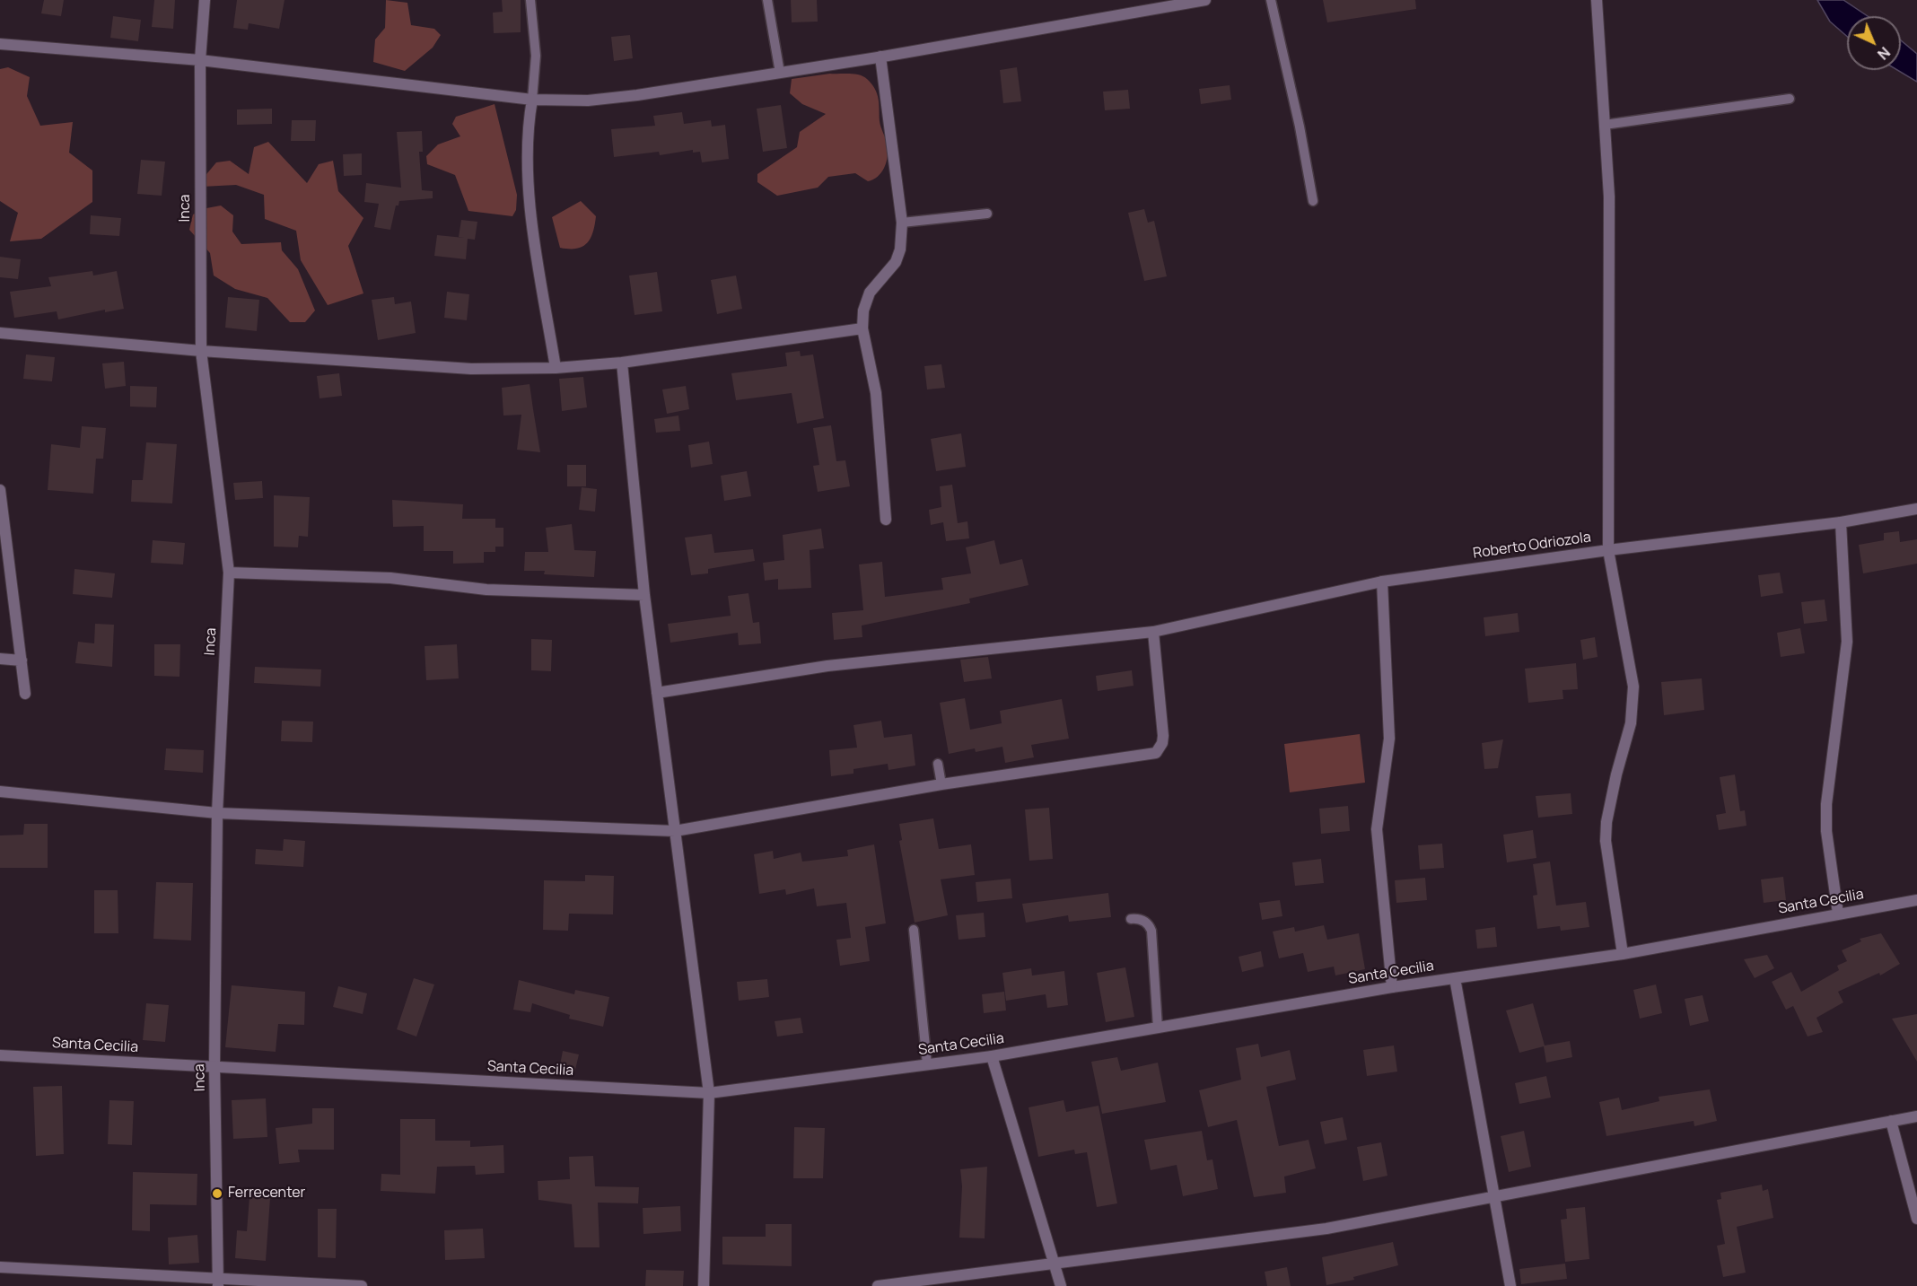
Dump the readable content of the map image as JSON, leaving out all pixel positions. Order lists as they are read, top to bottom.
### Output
{
  "streets": {
    "street": ["Inca", "Roberto Odriozola", "Santa Cecilia"]
  },
  "crossings": [
    ["Inca", "Santa Cecilia"]
  ],
  "places": ["Ferrecenter"],
  "north": "bottom right"
}
